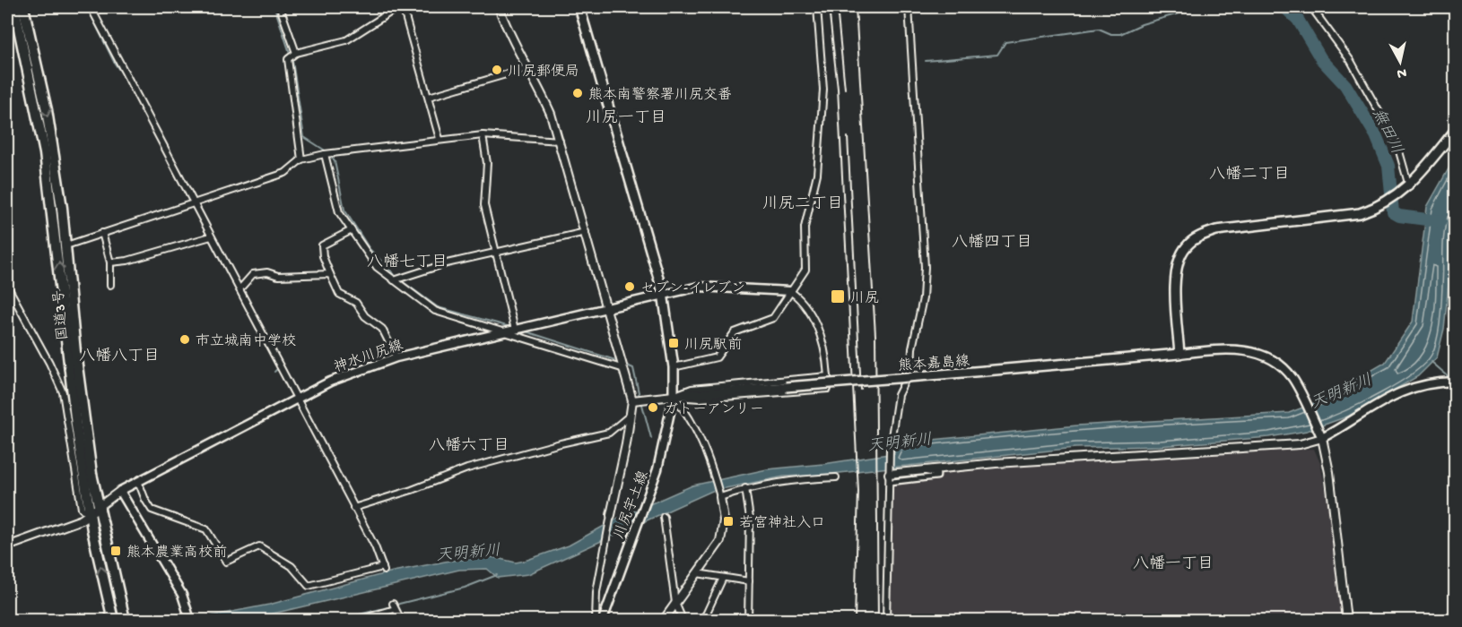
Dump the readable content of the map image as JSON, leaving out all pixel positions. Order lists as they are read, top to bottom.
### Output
{
  "streets": {
    "highway": ["国道3号"],
    "main road": ["神水川尻線", "熊本嘉島線", "川尻宇土線"]
  },
  "crossings": [
    ["熊本嘉島線", "川尻宇土線"]
  ],
  "districts": [
    "川尻一丁目",
    "八幡二丁目",
    "川尻二丁目",
    "八幡四丁目",
    "八幡七丁目",
    "八幡八丁目",
    "八幡六丁目",
    "八幡一丁目"
  ],
  "water": ["無田川", "天明新川"],
  "places": {
    "other": [
      "川尻郵便局",
      "熊本南警察署川尻交番",
      "セブン-イレブン",
      "市立城南中学校",
      "ガトーアンリー"
    ],
    "transit": [
      "川尻",
      "川尻駅前",
      "若宮神社入口",
      "熊本農業高校前"
    ]
  },
  "north": "bottom"
}
